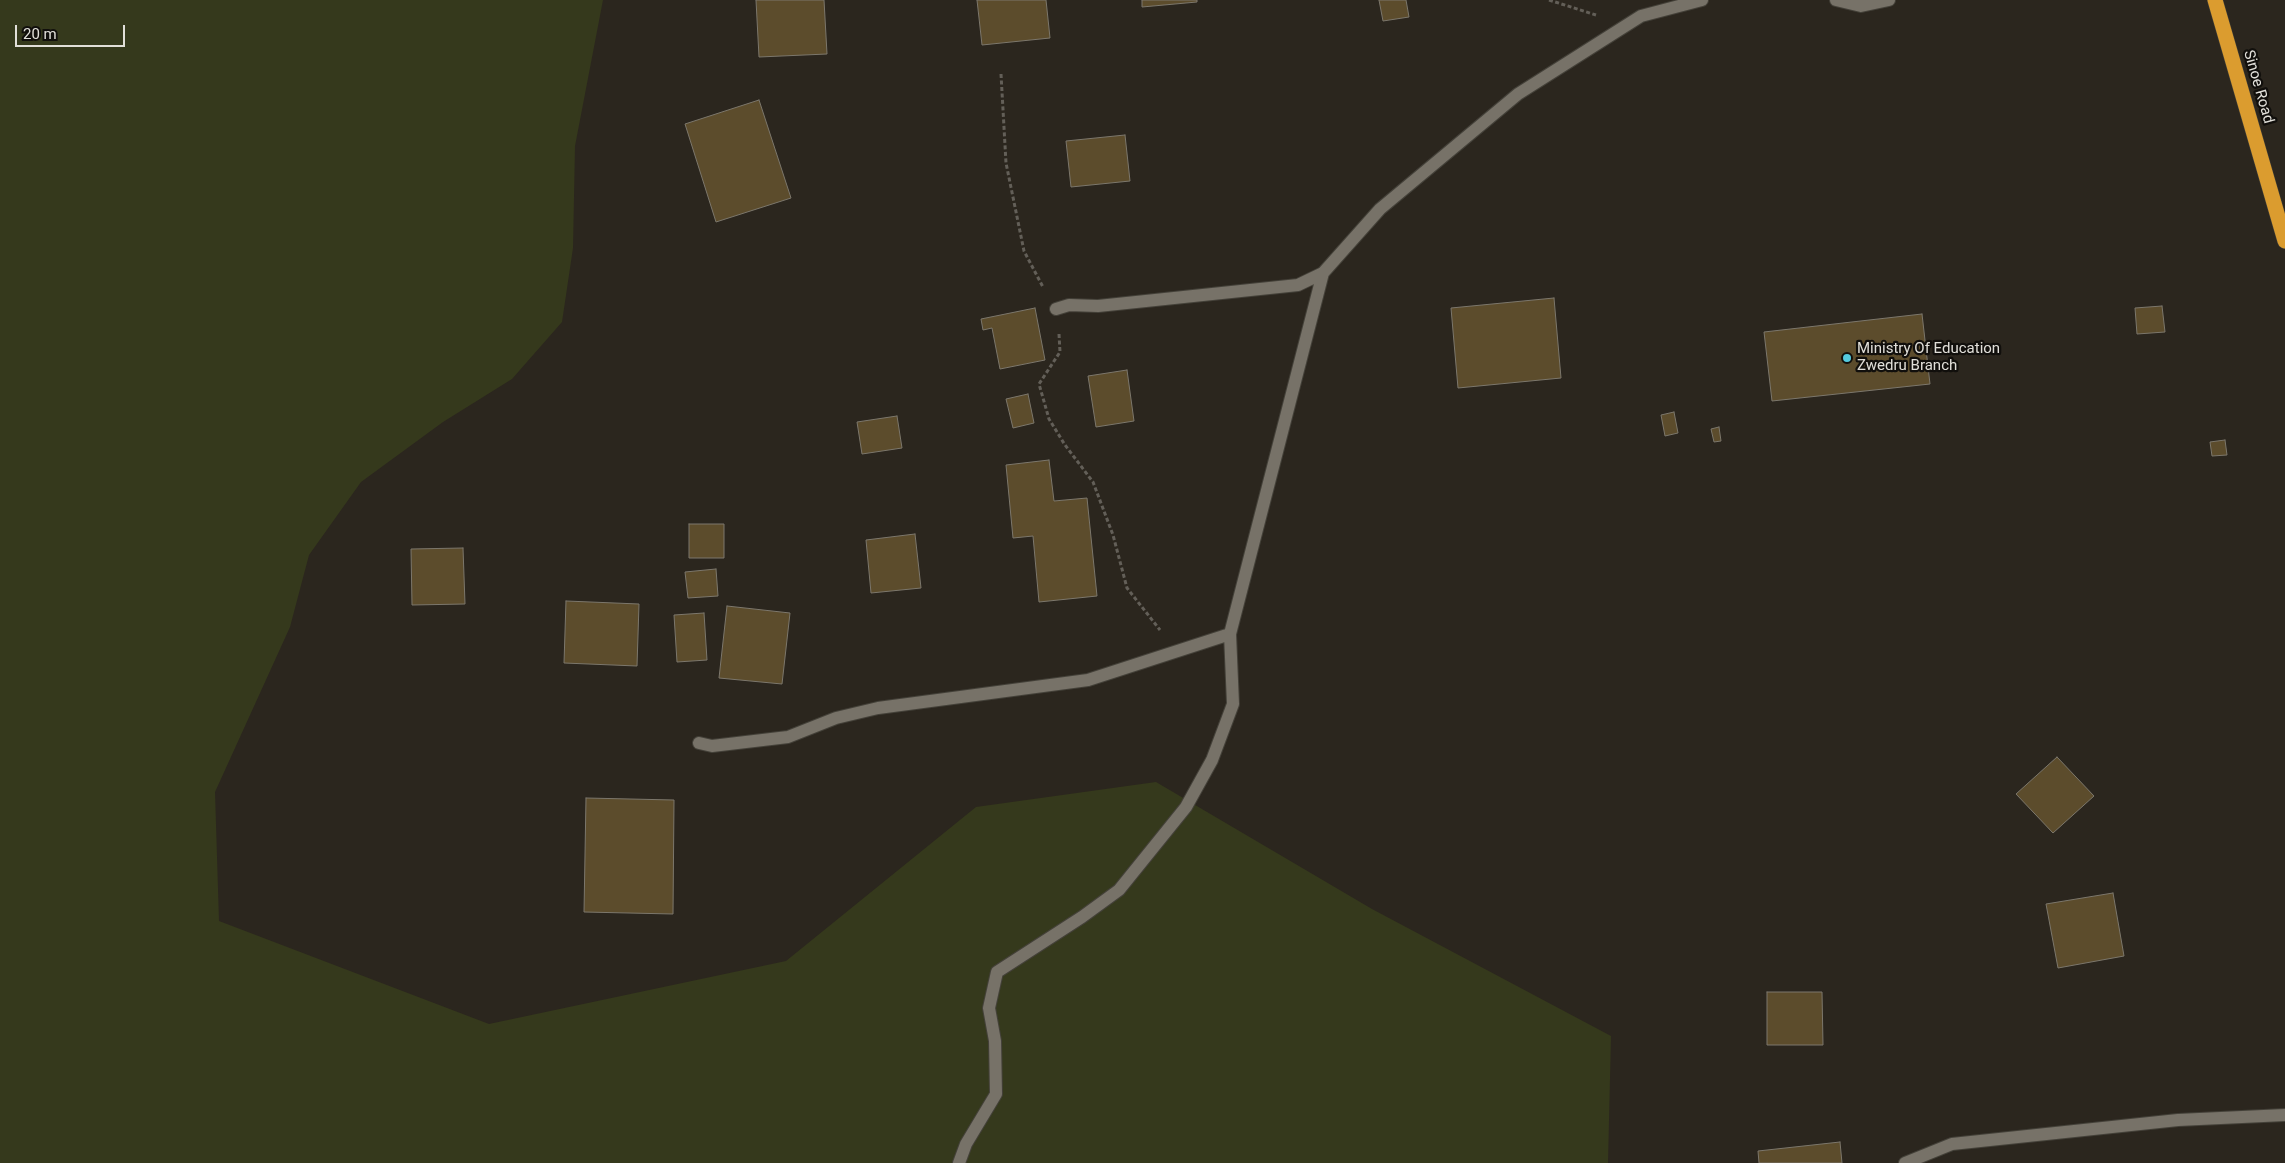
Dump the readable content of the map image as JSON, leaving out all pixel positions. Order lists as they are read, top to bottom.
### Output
{
  "streets": {
    "highway": ["Sinoe Road"]
  },
  "places": ["Ministry Of Education Zwedru Branch"],
  "scale_bar": "20 m"
}
